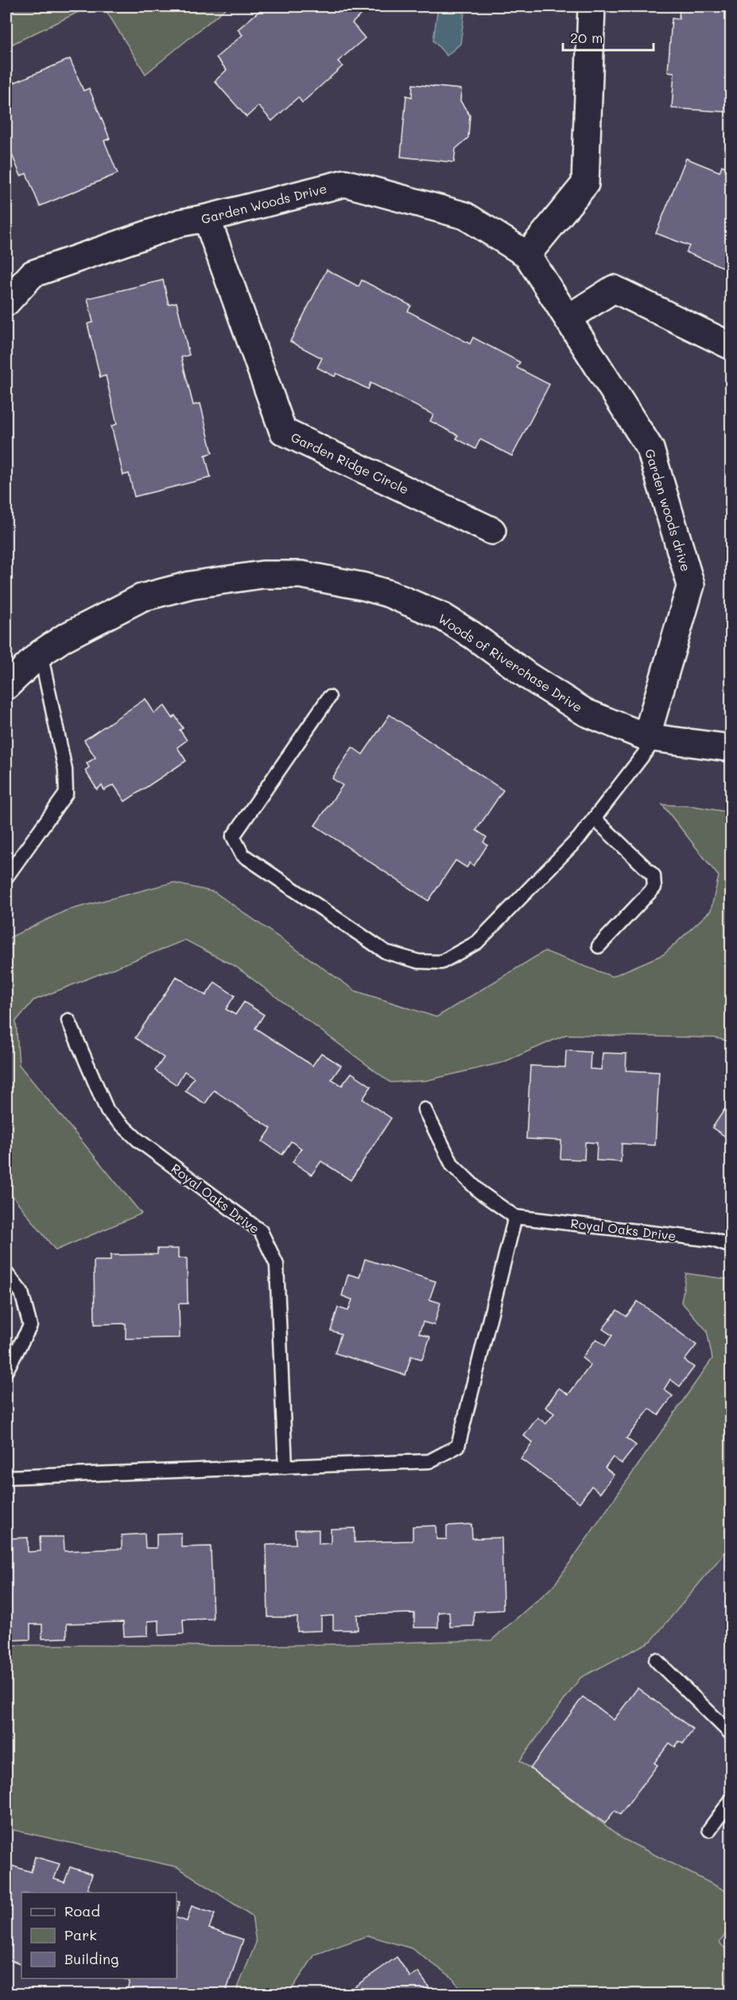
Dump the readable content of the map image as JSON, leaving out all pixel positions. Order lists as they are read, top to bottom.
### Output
{
  "streets": {
    "street": [
      "Garden Woods Drive",
      "Garden Ridge Circle",
      "Garden woods drive",
      "Woods of Riverchase Drive"
    ],
    "lane": ["Royal Oaks Drive"]
  },
  "crossings": [
    ["Garden Woods Drive", "Garden Ridge Circle"],
    ["Garden Woods Drive", "Garden woods drive"],
    ["Garden woods drive", "Woods of Riverchase Drive"]
  ],
  "legend": ["Road", "Park", "Building"],
  "scale_bar": "20 m"
}
